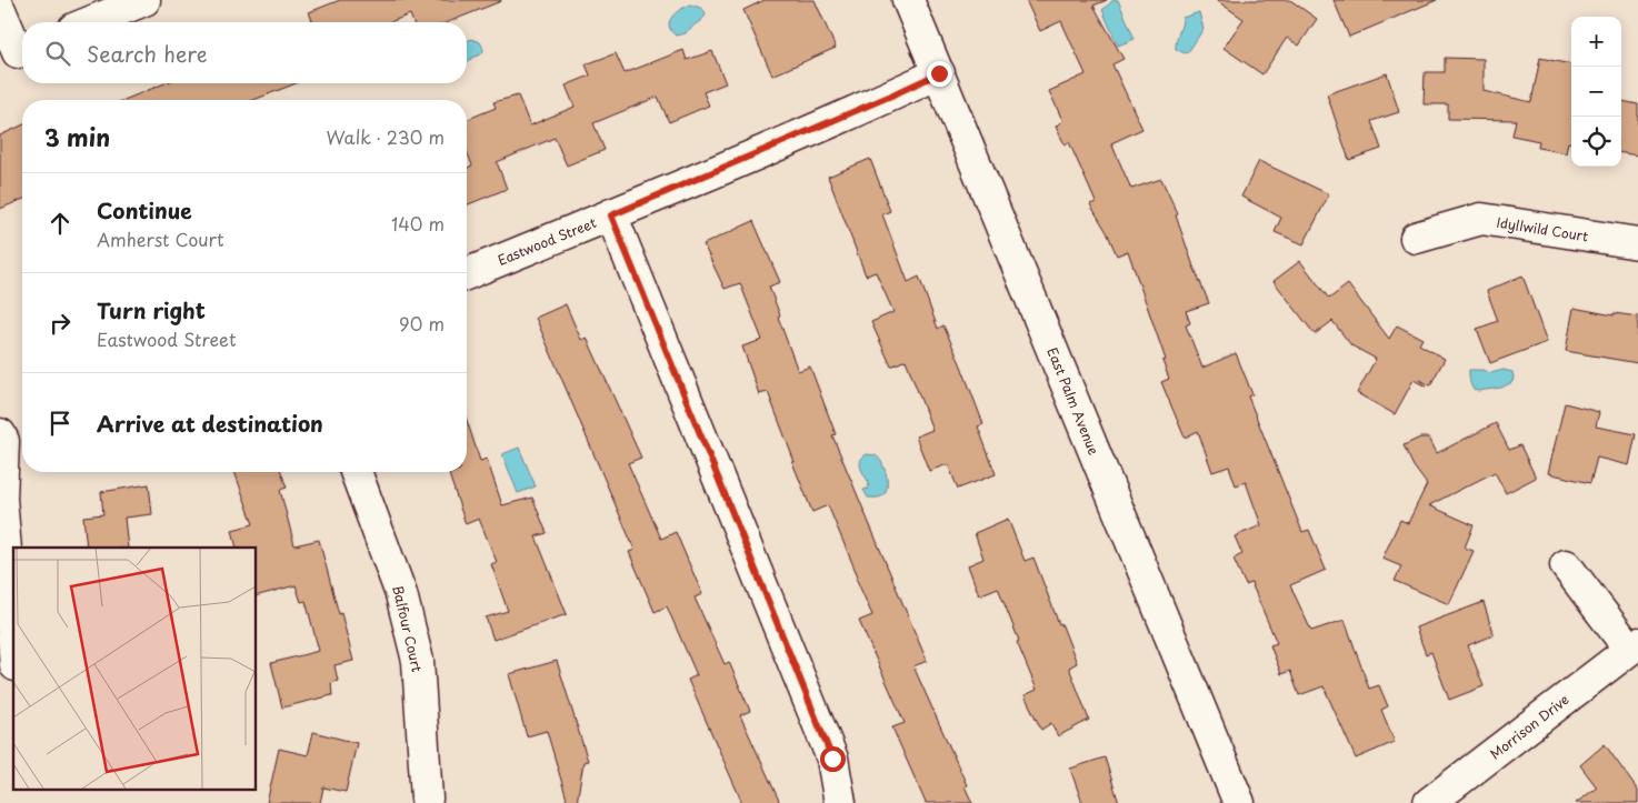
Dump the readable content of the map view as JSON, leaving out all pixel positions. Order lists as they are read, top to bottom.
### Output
{
  "streets": {
    "street": [
      "Idyllwild Court",
      "Eastwood Street",
      "East Palm Avenue",
      "Balfour Court",
      "Morrison Drive"
    ]
  },
  "crossings": [
    ["Eastwood Street", "East Palm Avenue"]
  ],
  "page": {
    "map_buttons": ["+", "−"],
    "search": "Search here",
    "heading": ["3 min", "Walk · 230 m"],
    "list": [
      ["Continue", "Amherst Court", "140 m"],
      ["Turn right", "Eastwood Street", "90 m"],
      "Arrive at destination"
    ]
  }
}
